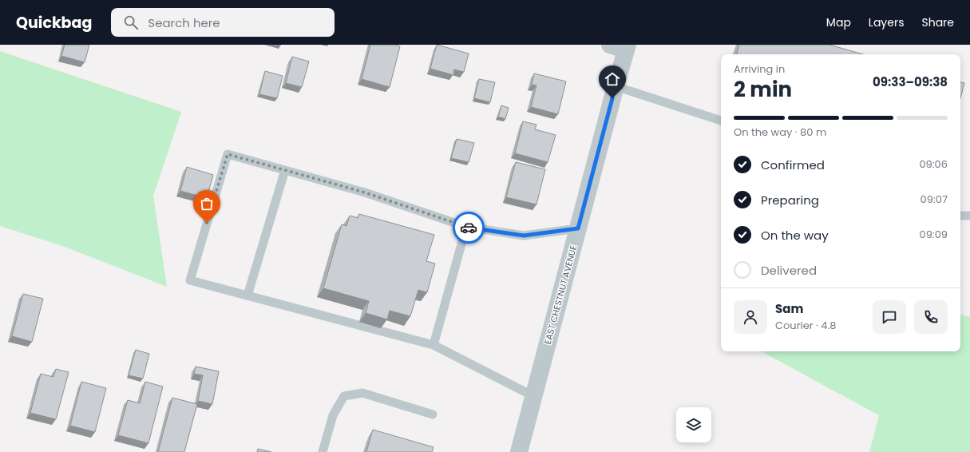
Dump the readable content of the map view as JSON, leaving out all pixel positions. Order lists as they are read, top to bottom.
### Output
{
  "streets": {
    "street": ["EAST CHESTNUT AVENUE"]
  },
  "page": {
    "header": "Quickbag",
    "search": "Search here",
    "nav": ["Map", "Layers", "Share"],
    "heading": ["2 min", "Arriving in", "09:33–09:38"],
    "panel": ["Sam", "Courier · 4.8"],
    "bar": "On the way · 80 m",
    "list": [
      ["Confirmed", "09:06"],
      ["Preparing", "09:07"],
      ["On the way", "09:09"],
      "Delivered"
    ]
  }
}
